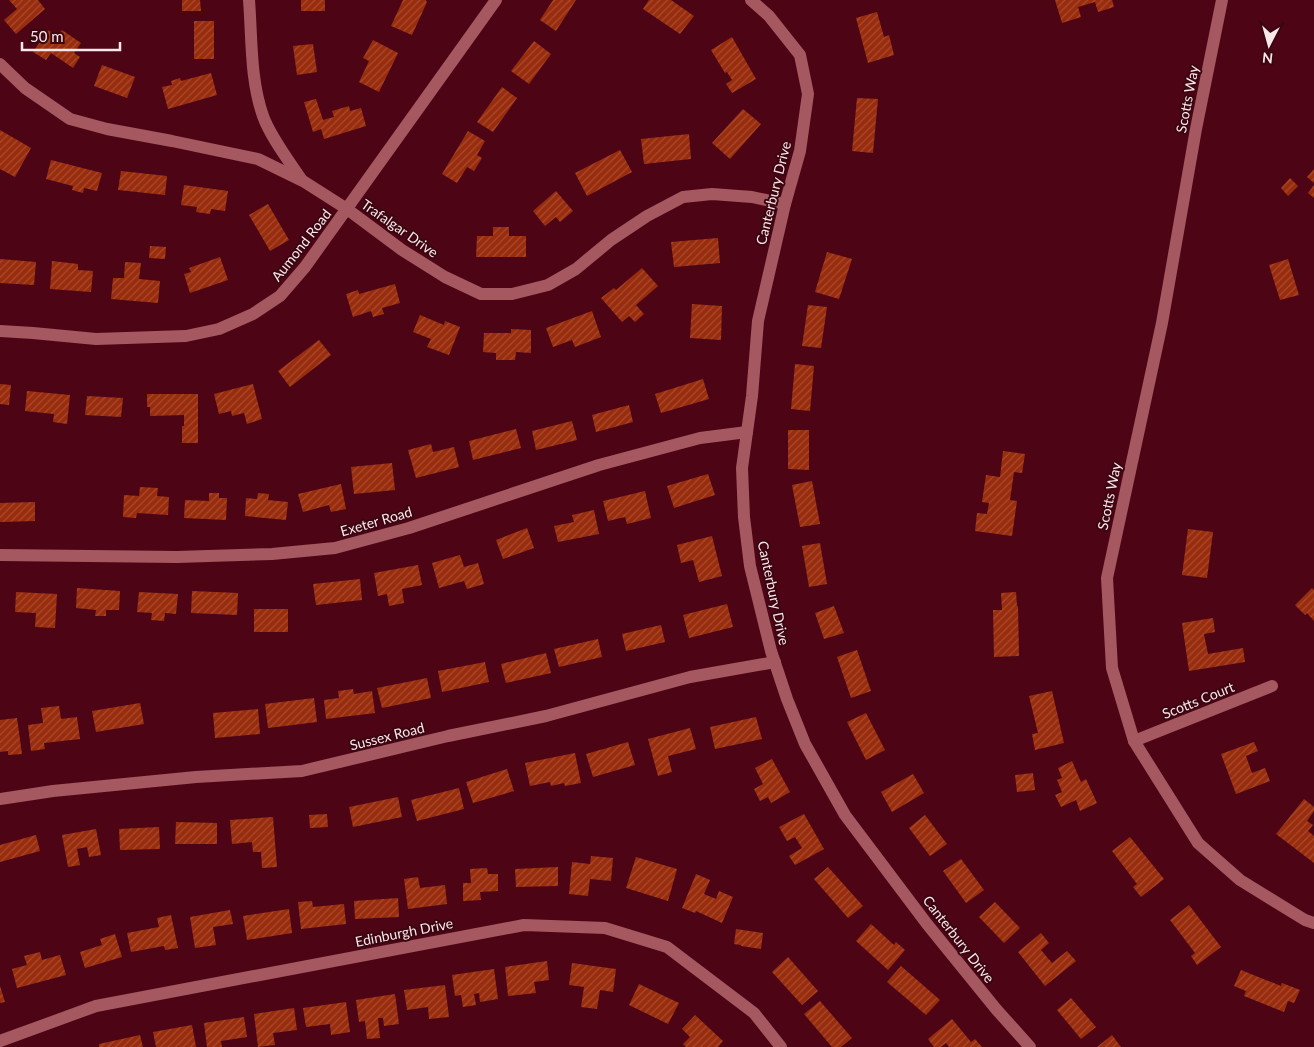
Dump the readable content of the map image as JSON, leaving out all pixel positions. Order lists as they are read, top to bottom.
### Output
{
  "streets": {
    "street": [
      "Scotts Way",
      "Canterbury Drive",
      "Trafalgar Drive",
      "Aumond Road",
      "Exeter Road",
      "Scotts Court",
      "Sussex Road",
      "Edinburgh Drive"
    ]
  },
  "crossings": [
    ["Scotts Way", "Scotts Court"],
    ["Canterbury Drive", "Trafalgar Drive"],
    ["Canterbury Drive", "Exeter Road"],
    ["Canterbury Drive", "Sussex Road"],
    ["Trafalgar Drive", "Aumond Road"]
  ],
  "scale_bar": "50 m",
  "north": "bottom"
}
